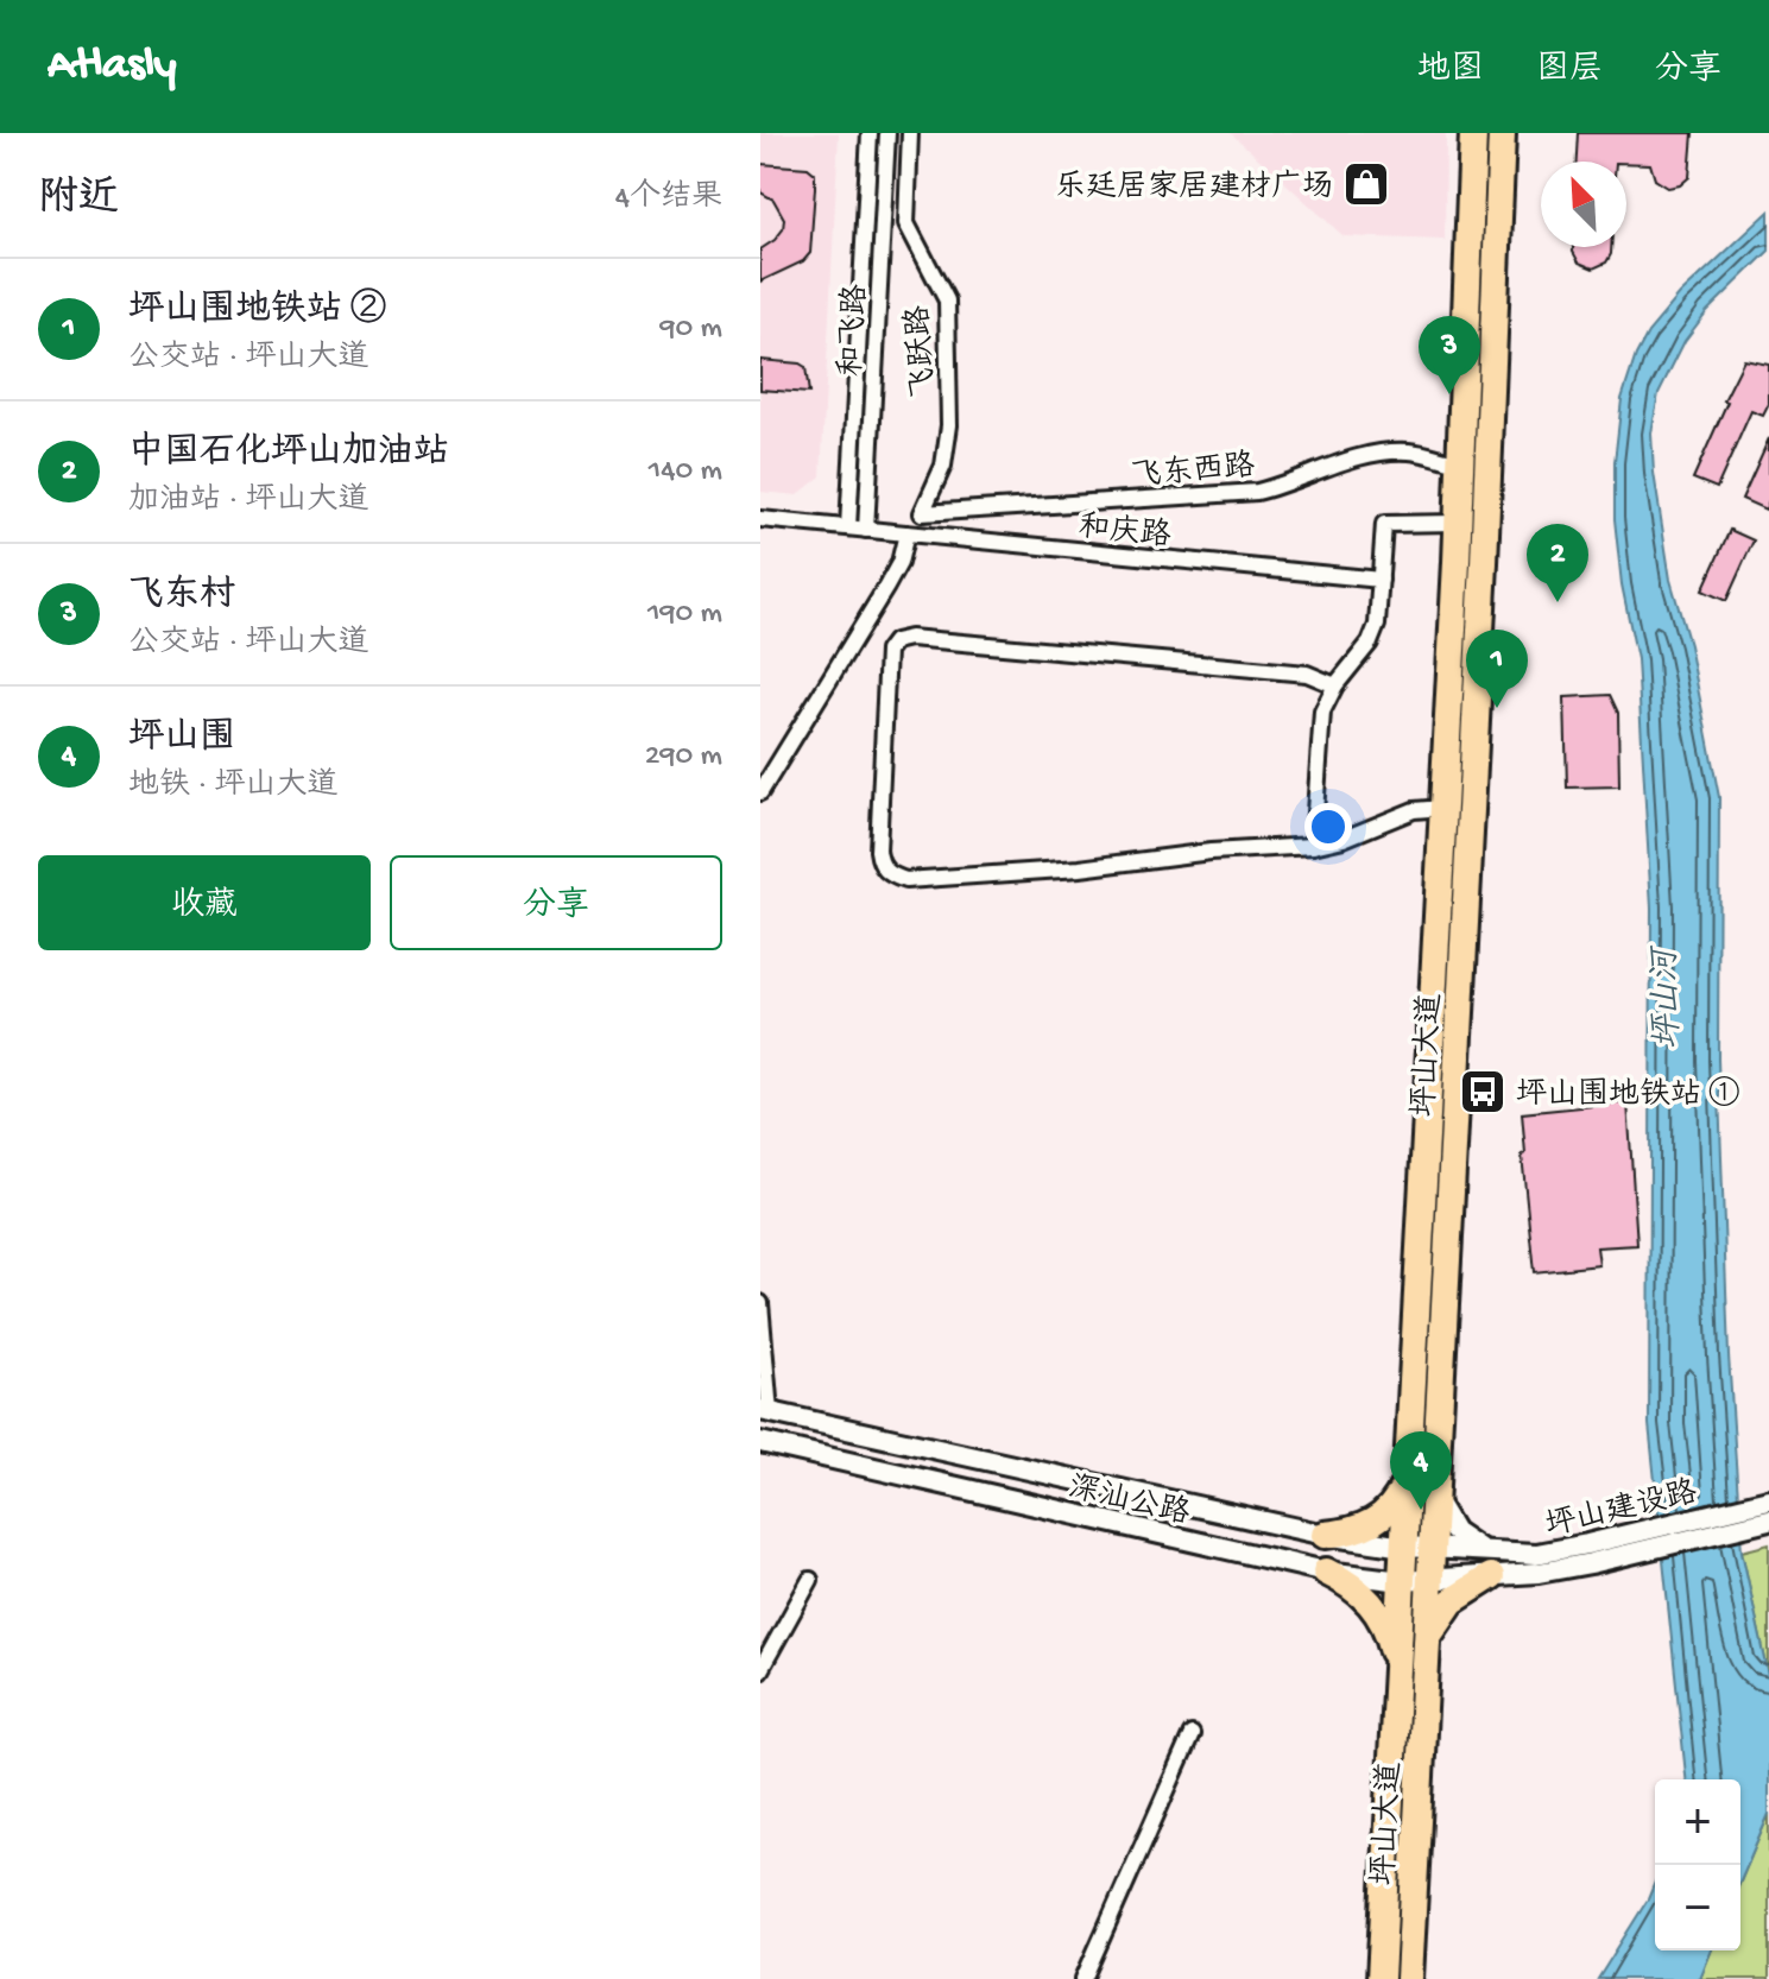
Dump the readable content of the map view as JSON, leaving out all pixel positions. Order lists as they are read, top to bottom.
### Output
{
  "streets": {
    "highway": ["坪山大道"],
    "main road": ["深汕公路", "坪山建设路"],
    "street": [
      "和飞路",
      "飞跃路",
      "飞东西路",
      "和庆路"
    ]
  },
  "crossings": [
    ["和飞路", "和庆路"],
    ["飞跃路", "飞东西路"],
    ["飞东西路", "坪山大道"],
    ["坪山大道", "深汕公路"],
    ["深汕公路", "坪山建设路"]
  ],
  "water": ["坪山河"],
  "places": {
    "shop": ["乐廷居家居建材广场"],
    "bus stop": ["坪山围地铁站 ①"]
  },
  "north": "top left",
  "page": {
    "header": "Atlasly",
    "nav": ["地图", "图层", "分享"],
    "heading": ["附近", "4个结果"],
    "list": [
      {
        "mark": "1",
        "name": "坪山围地铁站 ②",
        "note": "公交站 · 坪山大道",
        "value": "90 m"
      },
      {
        "mark": "2",
        "name": "中国石化坪山加油站",
        "note": "加油站 · 坪山大道",
        "value": "140 m"
      },
      {
        "mark": "3",
        "name": "飞东村",
        "note": "公交站 · 坪山大道",
        "value": "190 m"
      },
      {
        "mark": "4",
        "name": "坪山围",
        "note": "地铁 · 坪山大道",
        "value": "290 m"
      }
    ],
    "pins": [
      "3",
      "2",
      "1",
      "4"
    ],
    "buttons": ["收藏", "分享"],
    "map_buttons": ["+", "−"]
  }
}
